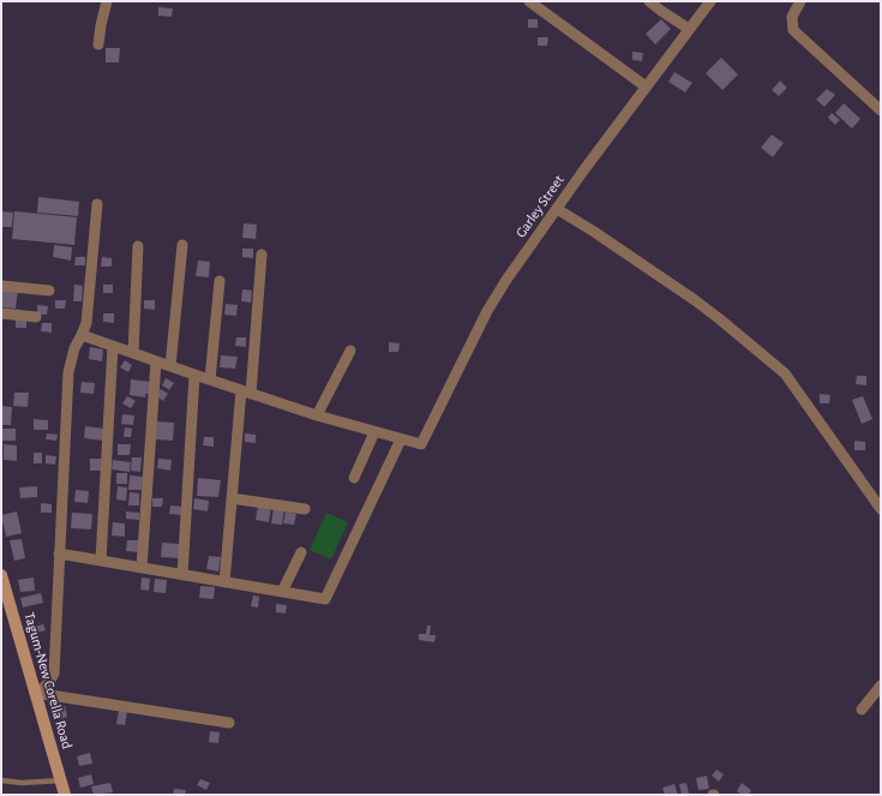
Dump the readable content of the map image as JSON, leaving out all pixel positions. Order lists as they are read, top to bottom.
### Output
{
  "streets": {
    "main road": ["Tagum-New Corella Road"],
    "street": ["Garley Street"]
  }
}
